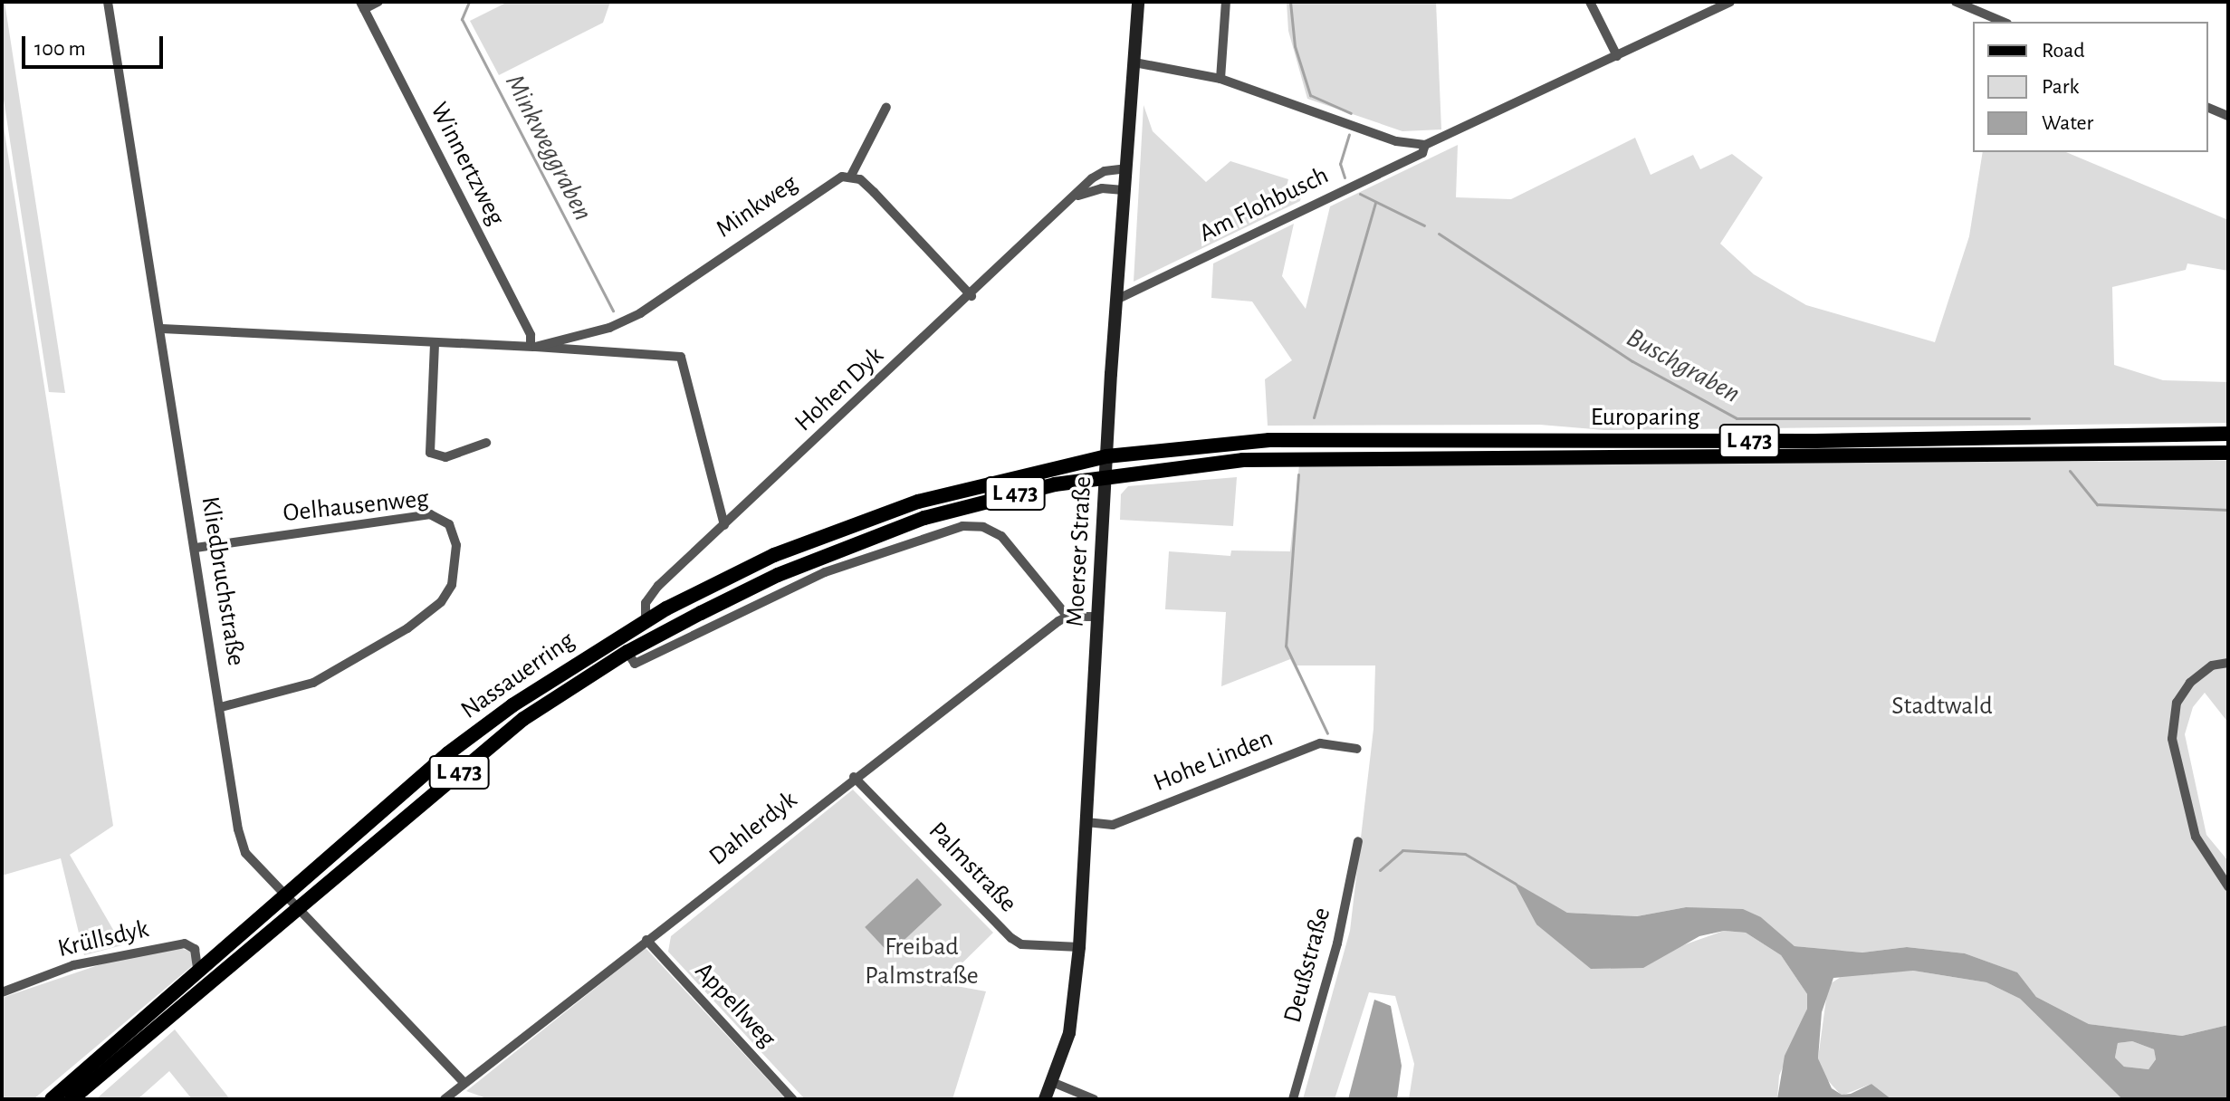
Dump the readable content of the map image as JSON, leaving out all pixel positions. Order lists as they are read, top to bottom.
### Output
{
  "streets": {
    "main road": [
      "Europaring",
      "L 473",
      "Moerser Straße",
      "Nassauerring"
    ],
    "street": [
      "Winnertzweg",
      "Am Flohbusch",
      "Minkweg",
      "Hohen Dyk",
      "Oelhausenweg",
      "Kliedbruchstraße",
      "Hohe Linden",
      "Dahlerdyk",
      "Palmstraße",
      "Krüllsdyk",
      "Deußstraße",
      "Appellweg"
    ]
  },
  "crossings": [
    ["Winnertzweg", "Minkweg"],
    ["Am Flohbusch", "Moerser Straße"],
    ["Minkweg", "Hohen Dyk"],
    ["Minkweg", "Kliedbruchstraße"],
    ["Hohen Dyk", "Moerser Straße"],
    ["Hohen Dyk", "Nassauerring"],
    ["Europaring", "Moerser Straße"],
    ["Europaring", "Nassauerring"],
    ["Oelhausenweg", "Kliedbruchstraße"],
    ["Moerser Straße", "Nassauerring"],
    ["Moerser Straße", "Hohe Linden"],
    ["Moerser Straße", "Palmstraße"],
    ["Kliedbruchstraße", "Nassauerring"],
    ["Kliedbruchstraße", "Dahlerdyk"],
    ["Nassauerring", "Dahlerdyk"],
    ["Nassauerring", "Krüllsdyk"],
    ["Dahlerdyk", "Palmstraße"],
    ["Dahlerdyk", "Appellweg"]
  ],
  "water": ["Minkweggraben", "Buschgraben"],
  "parks": ["Stadtwald", "Freibad Palmstraße"],
  "legend": ["Road", "Park", "Water"],
  "scale_bar": "100 m"
}
